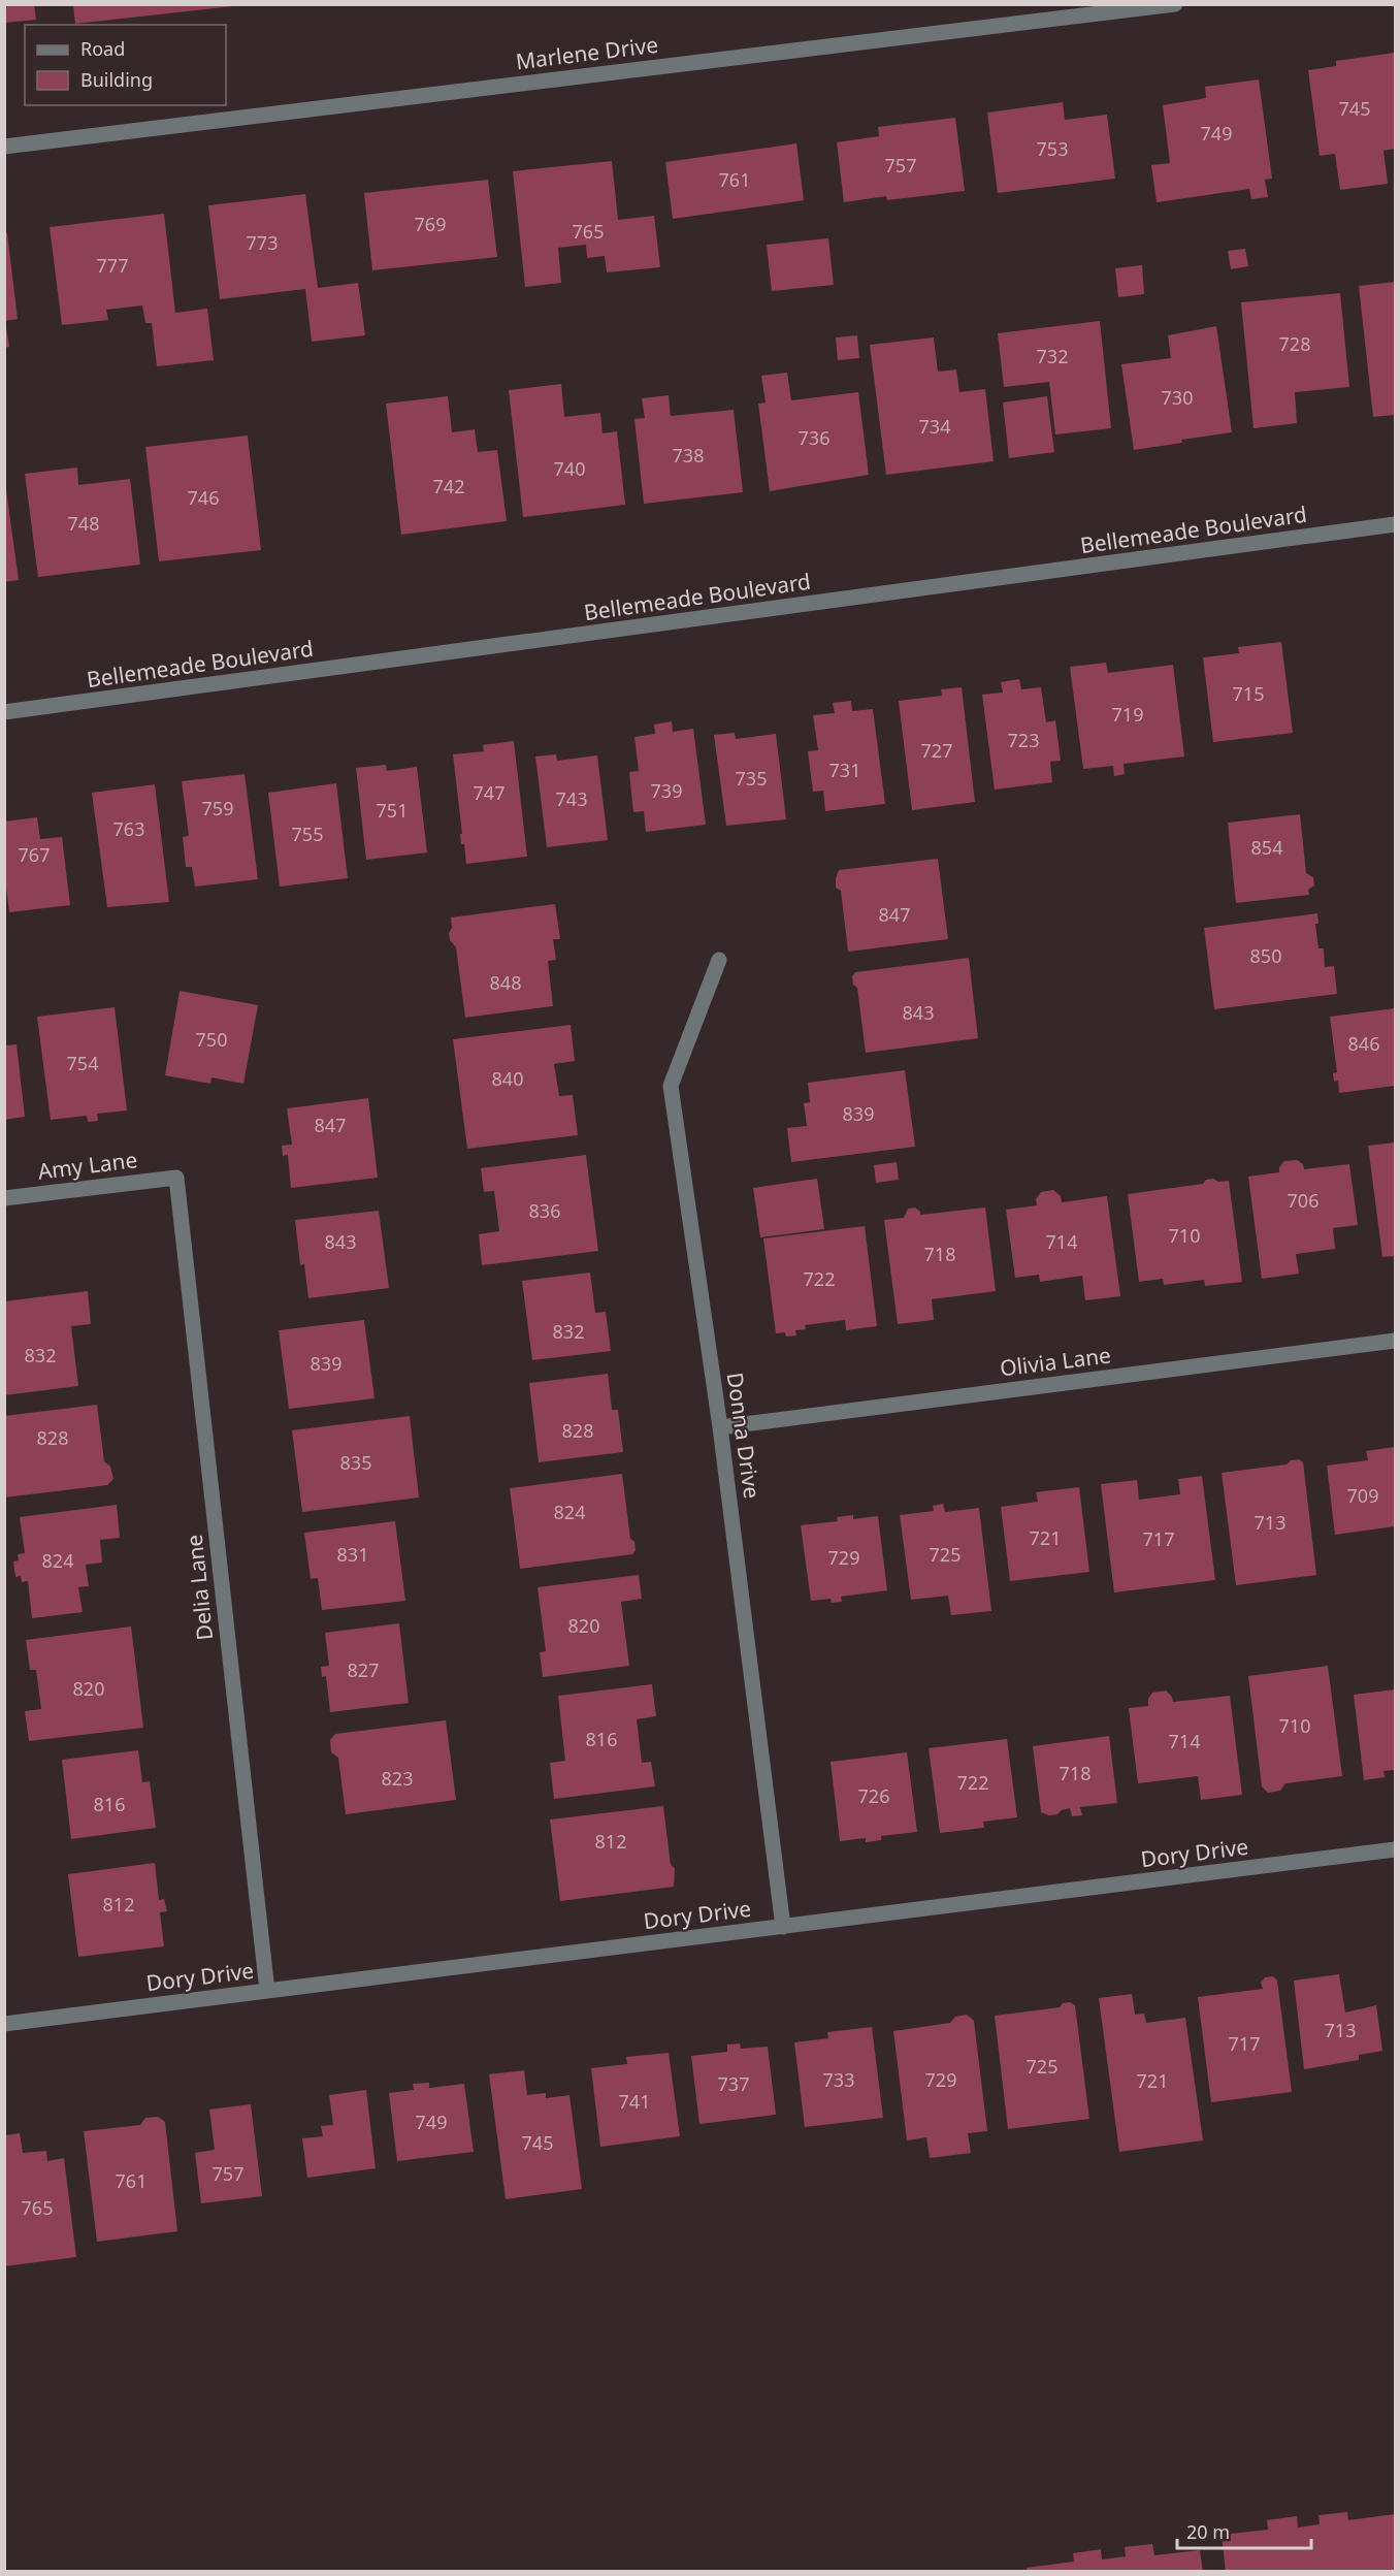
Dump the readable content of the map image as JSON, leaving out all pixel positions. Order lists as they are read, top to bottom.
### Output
{
  "streets": {
    "street": [
      "Marlene Drive",
      "Bellemeade Boulevard",
      "Amy Lane",
      "Olivia Lane",
      "Donna Drive",
      "Delia Lane",
      "Dory Drive"
    ]
  },
  "crossings": [
    ["Amy Lane", "Delia Lane"],
    ["Olivia Lane", "Donna Drive"],
    ["Donna Drive", "Dory Drive"],
    ["Delia Lane", "Dory Drive"]
  ],
  "house_numbers": [
    "745",
    "749",
    "753",
    "757",
    "761",
    "769",
    "765",
    "773",
    "777",
    "728",
    "732",
    "730",
    "734",
    "736",
    "738",
    "740",
    "742",
    "746",
    "748",
    "715",
    "719",
    "723",
    "727",
    "731",
    "735",
    "739",
    "747",
    "743",
    "759",
    "751",
    "763",
    "755",
    "854",
    "767",
    "847",
    "850",
    "848",
    "843",
    "750",
    "846",
    "754",
    "840",
    "839",
    "847",
    "706",
    "836",
    "710",
    "843",
    "714",
    "718",
    "722",
    "832",
    "832",
    "839",
    "828",
    "828",
    "835",
    "709",
    "824",
    "713",
    "721",
    "717",
    "831",
    "725",
    "729",
    "824",
    "820",
    "827",
    "820",
    "710",
    "816",
    "714",
    "718",
    "823",
    "722",
    "726",
    "816",
    "812",
    "812",
    "713",
    "717",
    "725",
    "733",
    "729",
    "721",
    "737",
    "741",
    "749",
    "745",
    "757",
    "761",
    "765"
  ],
  "legend": ["Road", "Building"],
  "scale_bar": "20 m"
}
